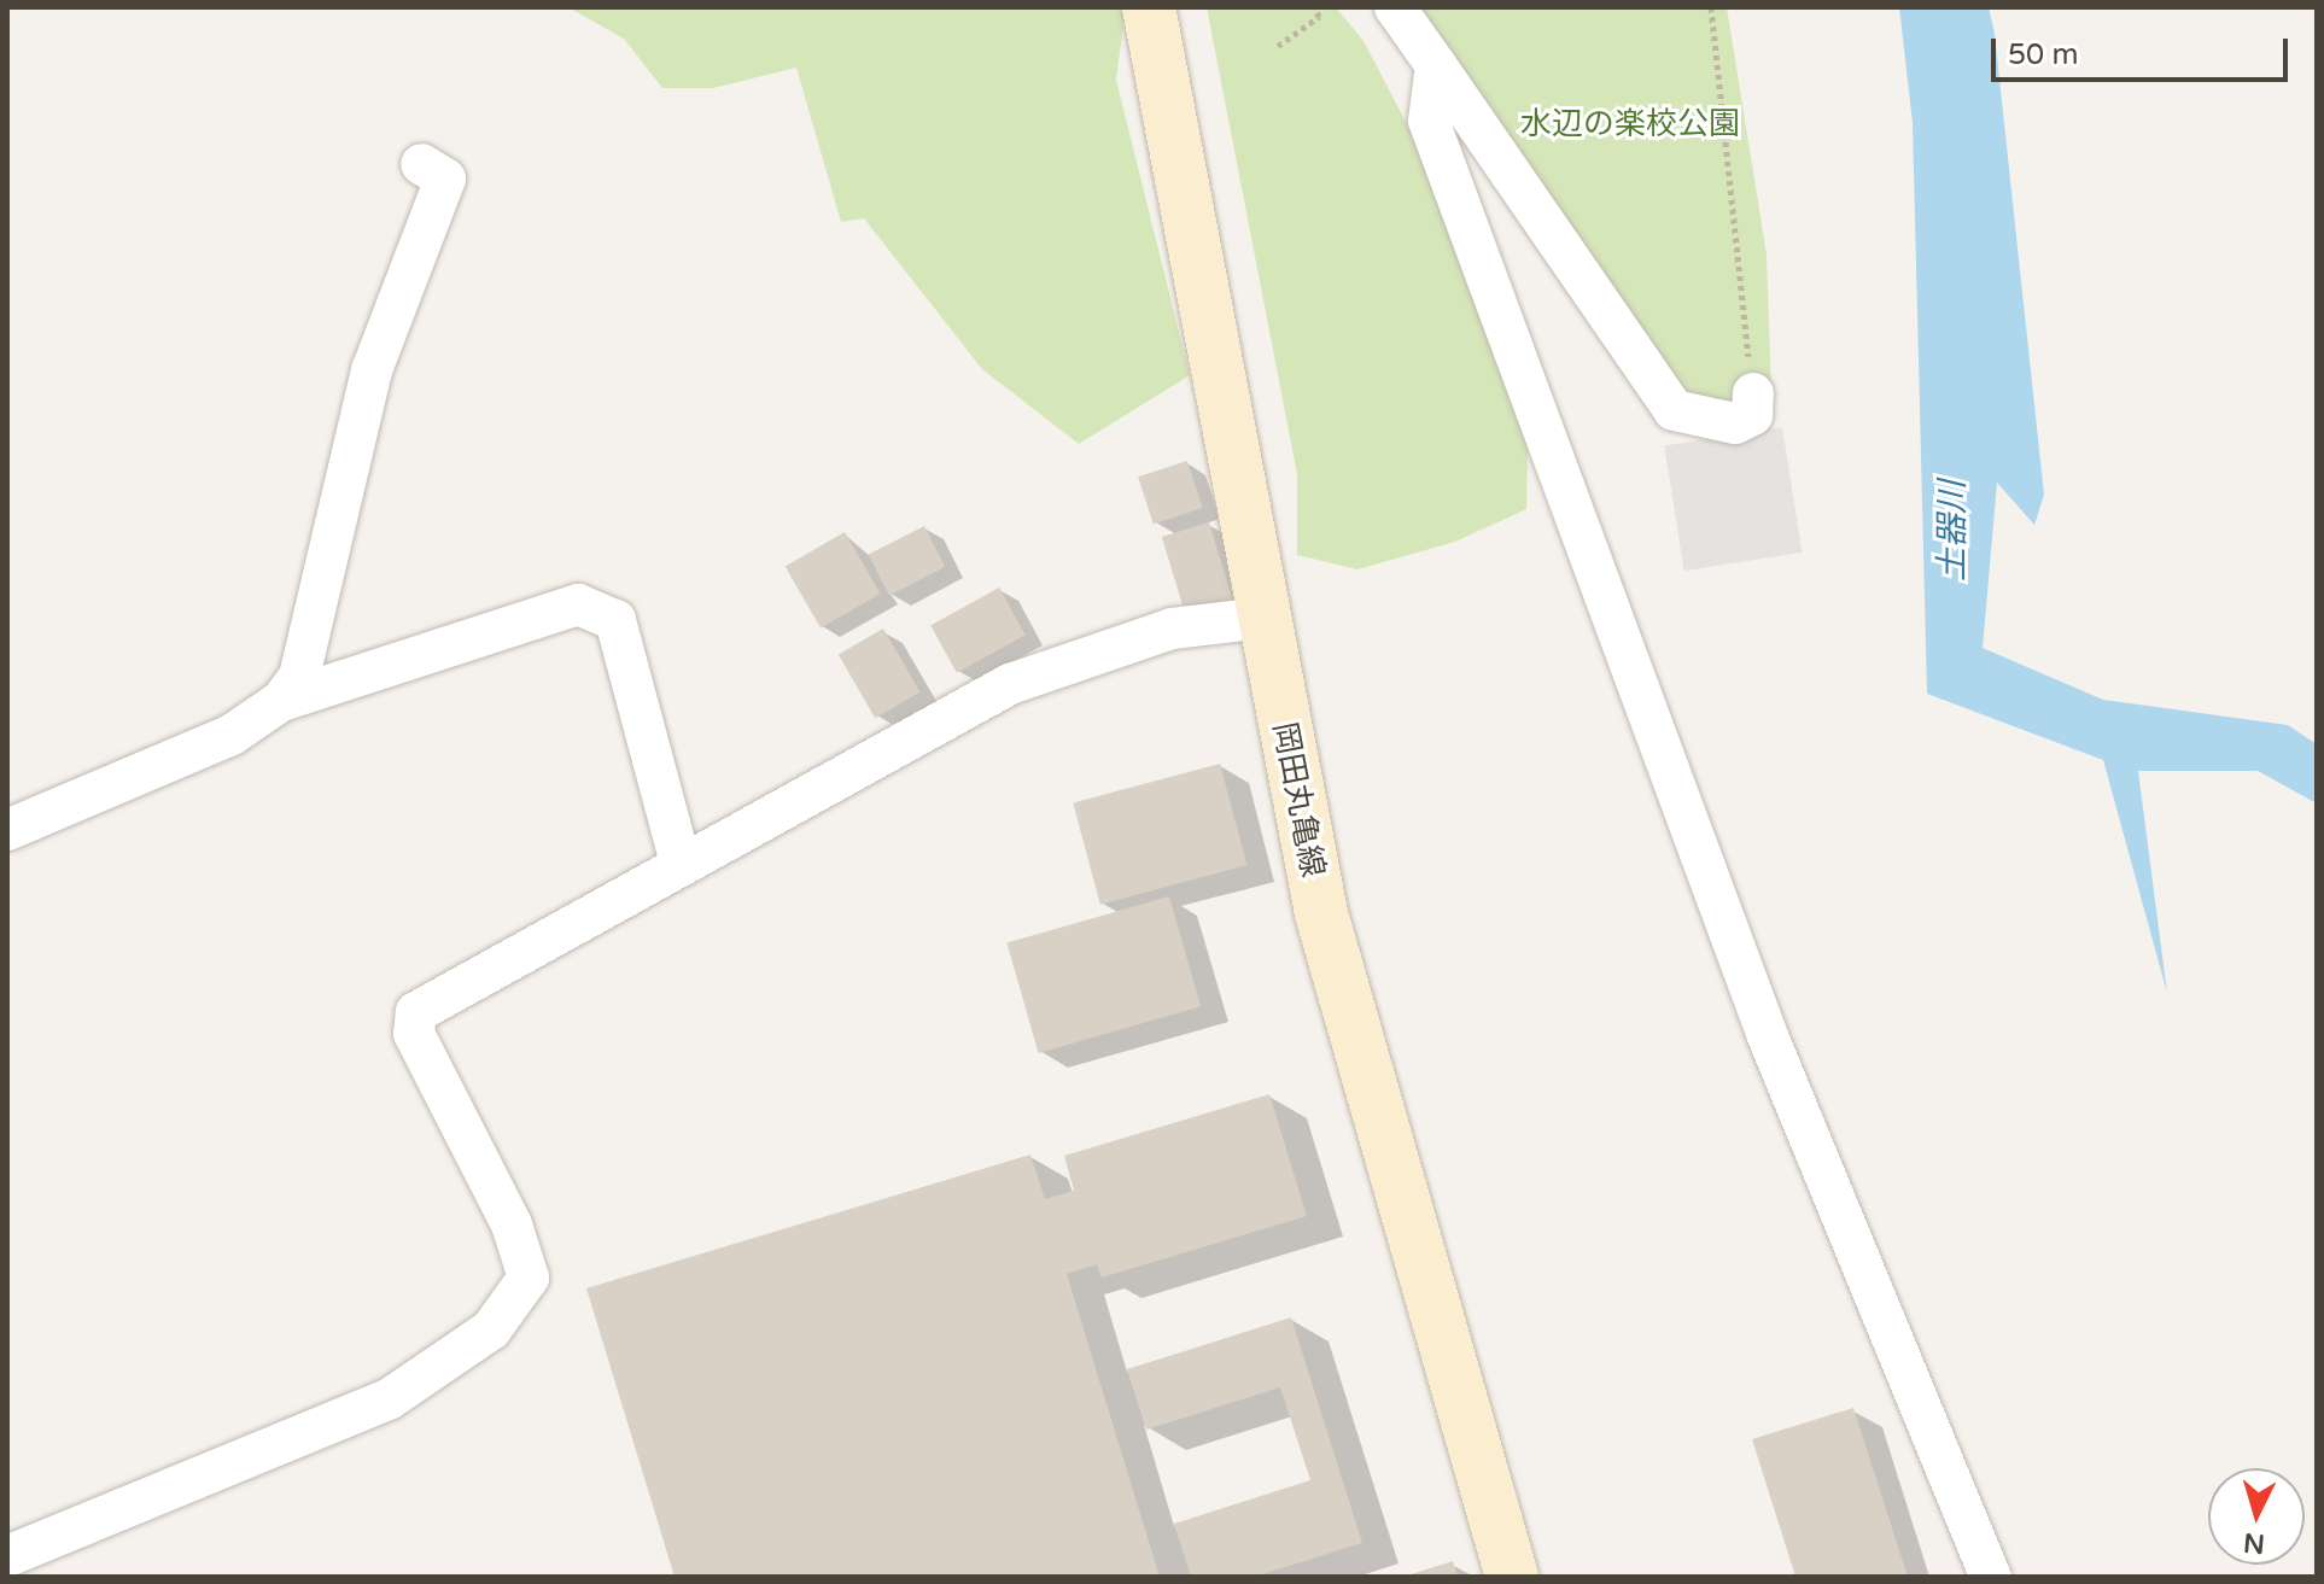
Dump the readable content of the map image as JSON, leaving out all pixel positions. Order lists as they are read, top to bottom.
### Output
{
  "streets": {
    "main road": ["岡田丸亀線"]
  },
  "water": ["土器川"],
  "parks": ["水辺の楽校公園"],
  "scale_bar": "50 m",
  "north": "bottom"
}
